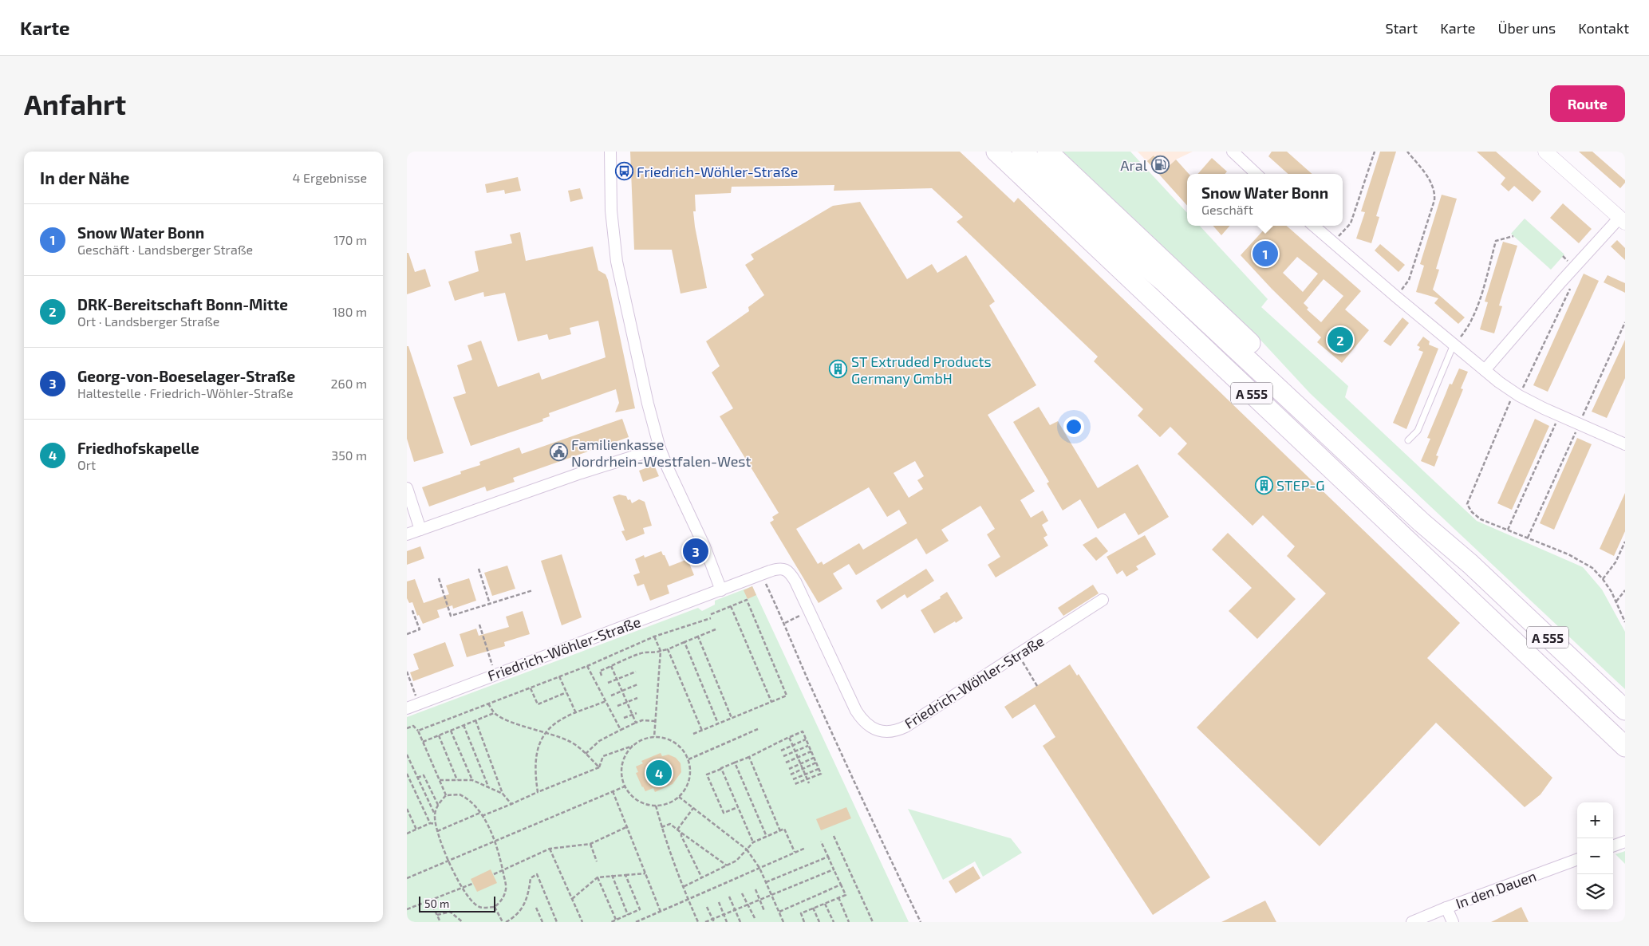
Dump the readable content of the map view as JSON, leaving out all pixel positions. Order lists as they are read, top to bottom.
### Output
{
  "streets": {
    "highway": ["A 555"],
    "street": ["Friedrich-Wöhler-Straße", "In den Dauen"]
  },
  "places": {
    "fuel station": ["Aral"],
    "bus stop": ["Friedrich-Wöhler-Straße"],
    "building": ["ST Extruded Products Germany GmbH", "STEP-G"],
    "public building": ["Familienkasse Nordrhein-Westfalen-West"]
  },
  "scale_bar": "50 m",
  "page": {
    "header": "Karte",
    "nav": [
      "Start",
      "Karte",
      "Über uns",
      "Kontakt"
    ],
    "buttons": "Route",
    "title": "Anfahrt",
    "heading": ["In der Nähe", "4 Ergebnisse"],
    "popup": ["Snow Water Bonn", "Geschäft"],
    "list": [
      {
        "mark": "1",
        "name": "Snow Water Bonn",
        "note": "Geschäft · Landsberger Straße",
        "value": "170 m"
      },
      {
        "mark": "2",
        "name": "DRK-Bereitschaft Bonn-Mitte",
        "note": "Ort · Landsberger Straße",
        "value": "180 m"
      },
      {
        "mark": "3",
        "name": "Georg-von-Boeselager-Straße",
        "note": "Haltestelle · Friedrich-Wöhler-Straße",
        "value": "260 m"
      },
      {
        "mark": "4",
        "name": "Friedhofskapelle",
        "note": "Ort",
        "value": "350 m"
      }
    ],
    "pins": [
      "1",
      "2",
      "3",
      "4"
    ],
    "map_buttons": ["+", "−"],
    "scale": "50 m"
  }
}
